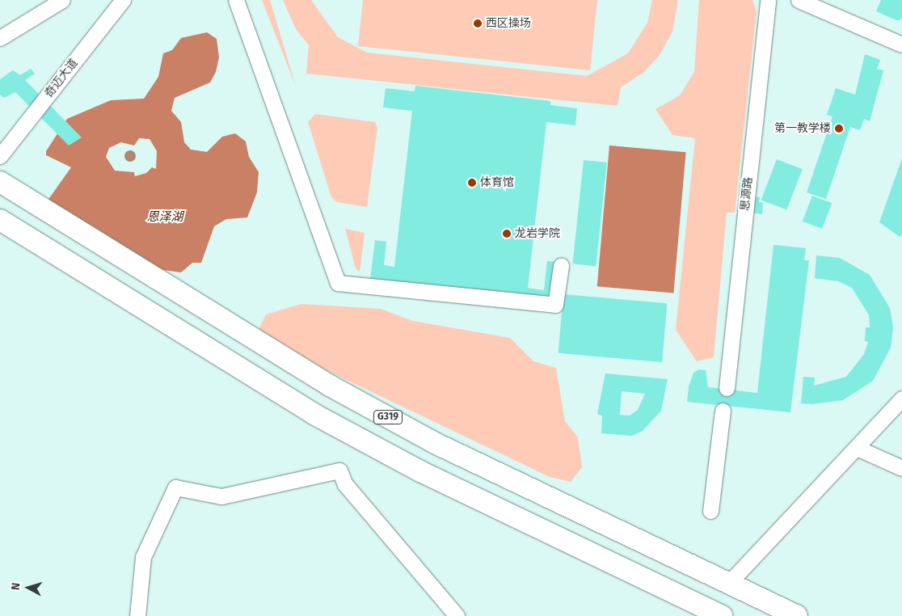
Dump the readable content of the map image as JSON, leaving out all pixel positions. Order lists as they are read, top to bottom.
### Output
{
  "streets": {
    "highway": ["G319"],
    "street": ["奇迈大道", "思源路"]
  },
  "water": ["恩泽湖"],
  "places": [
    "西区操场",
    "第一教学楼",
    "体育馆",
    "龙岩学院"
  ],
  "north": "left"
}
